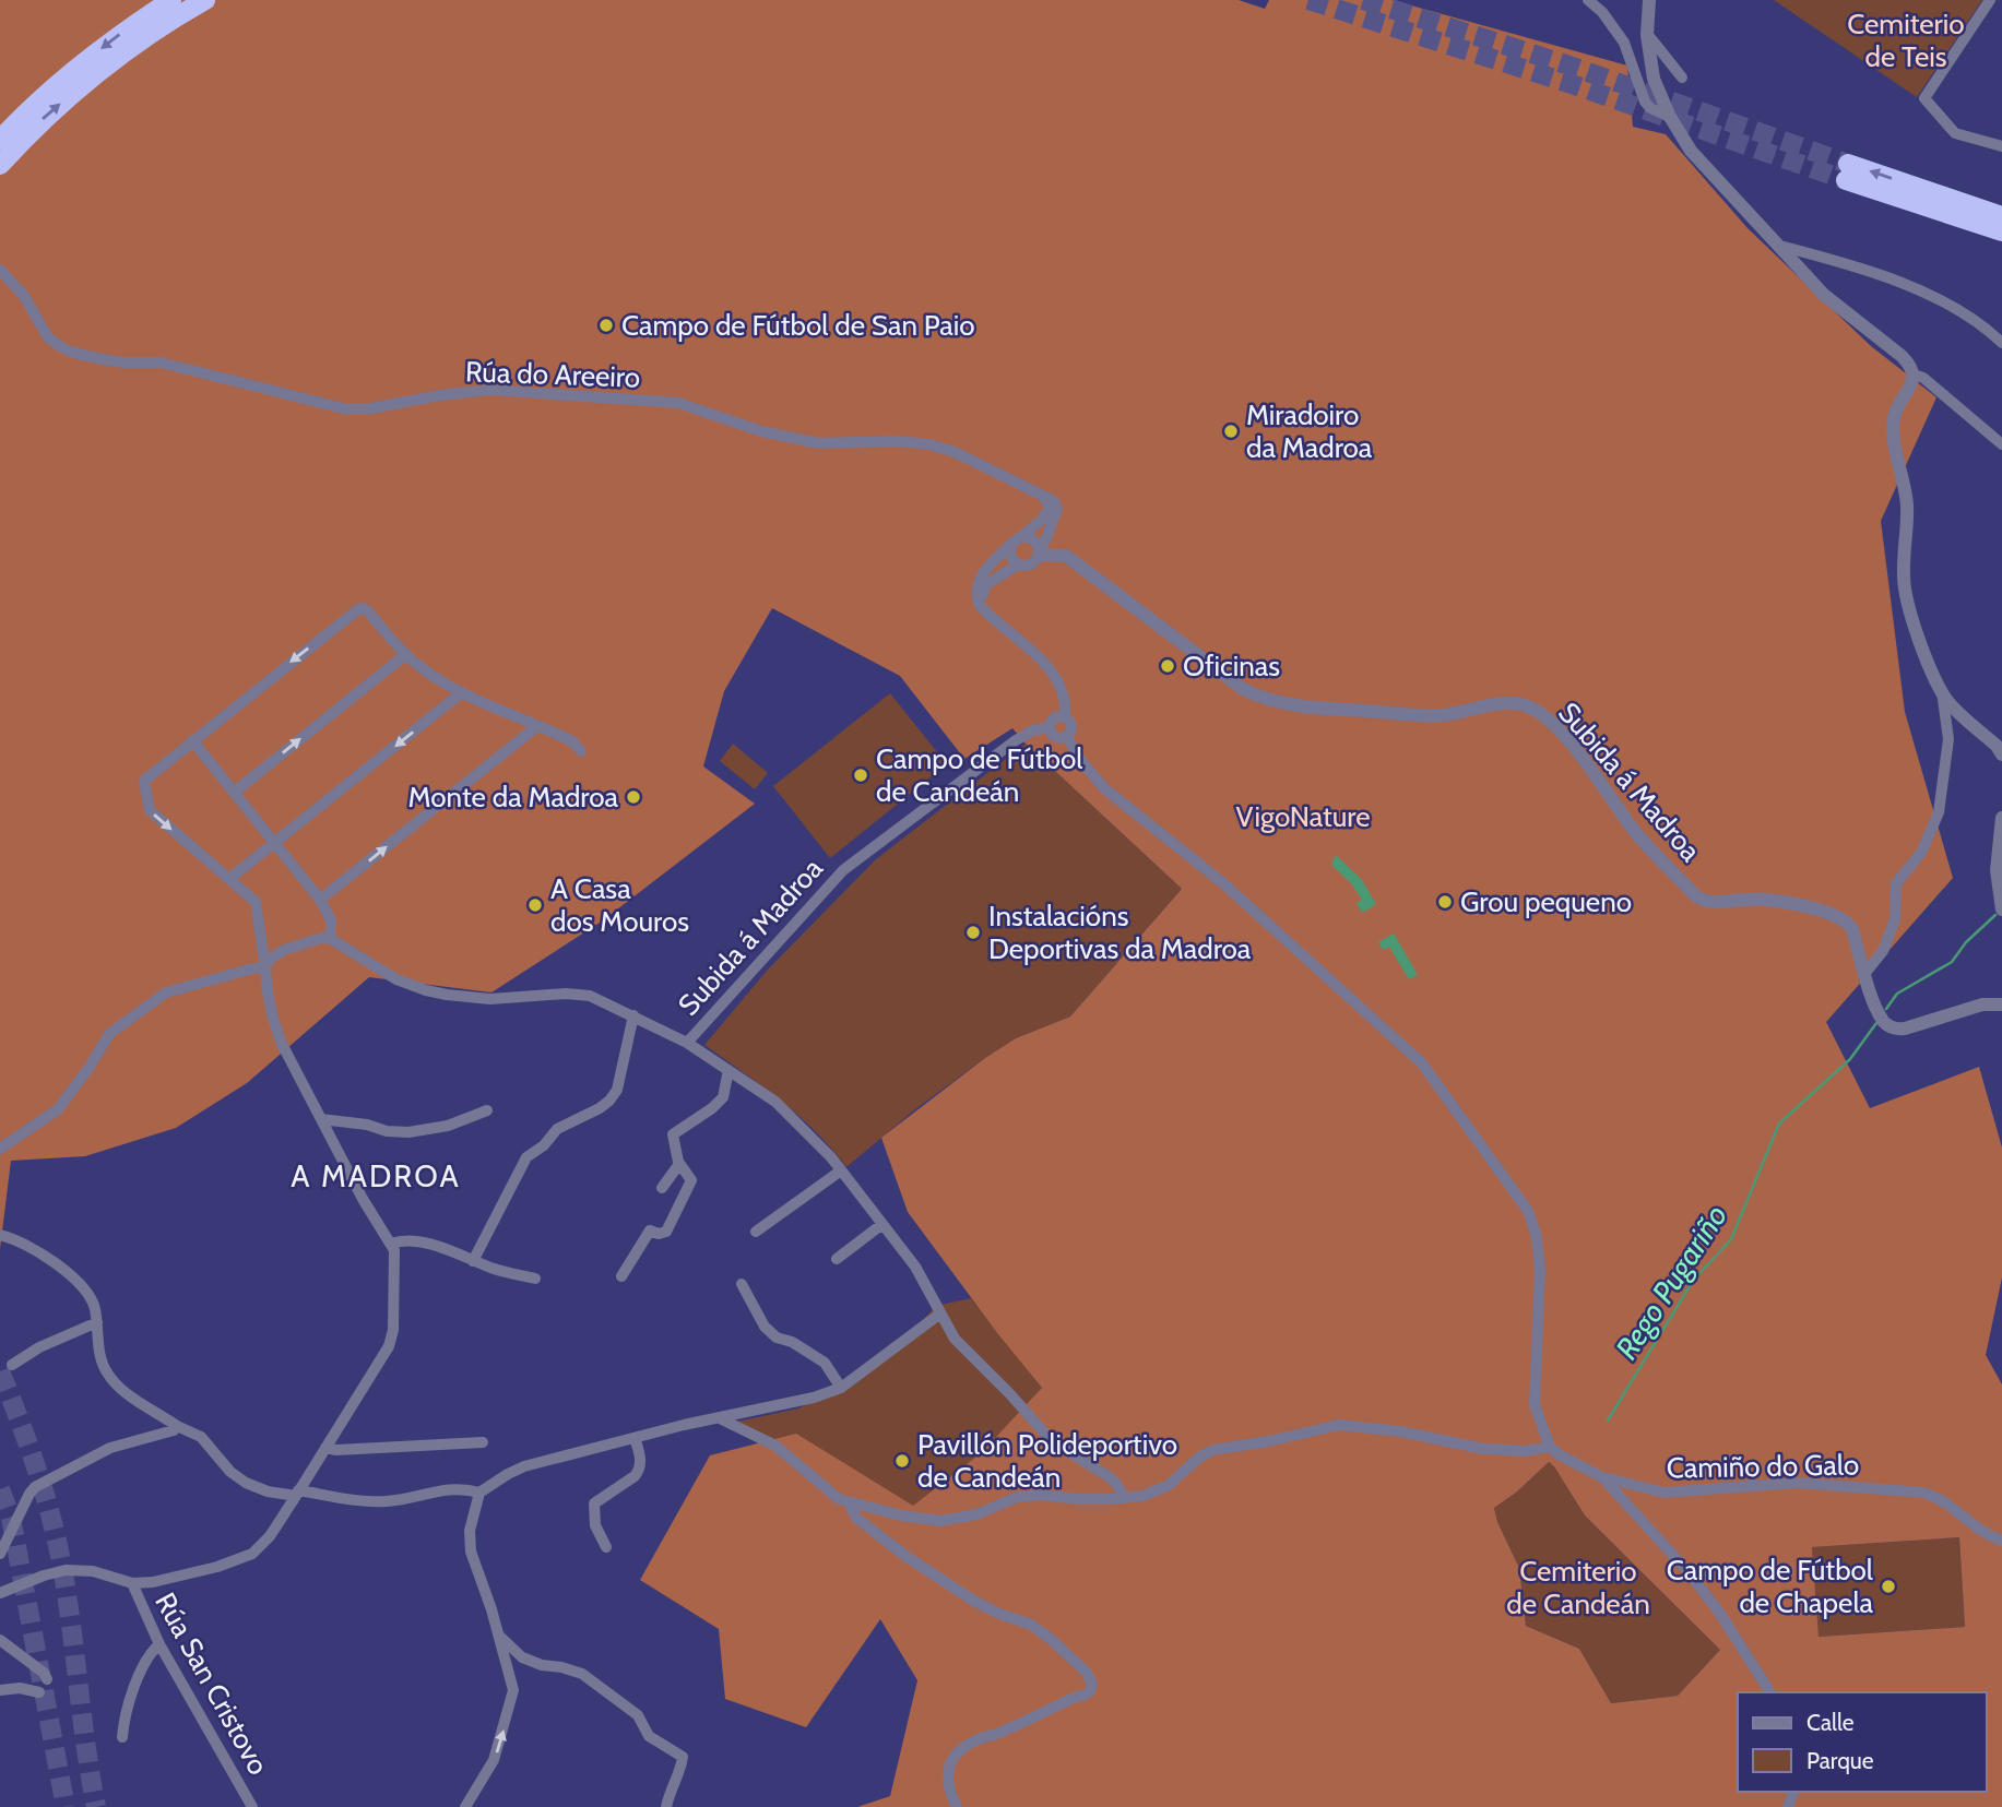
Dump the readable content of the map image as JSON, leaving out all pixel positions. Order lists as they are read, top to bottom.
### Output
{
  "streets": {
    "street": [
      "Rúa do Areeiro",
      "Subida á Madroa",
      "Camiño do Galo",
      "Rúa San Cristovo"
    ]
  },
  "districts": ["A MADROA"],
  "water": ["Rego Pugariño"],
  "parks": ["Cemiterio de Teis", "VigoNature", "Cemiterio de Candeán"],
  "places": [
    "Campo de Fútbol de San Paio",
    "Miradoiro da Madroa",
    "Oficinas",
    "Campo de Fútbol de Candeán",
    "Monte da Madroa",
    "Grou pequeno",
    "A Casa dos Mouros",
    "Instalacións Deportivas da Madroa",
    "Pavillón Polideportivo de Candeán",
    "Campo de Fútbol de Chapela"
  ],
  "legend": ["Calle", "Parque"]
}
